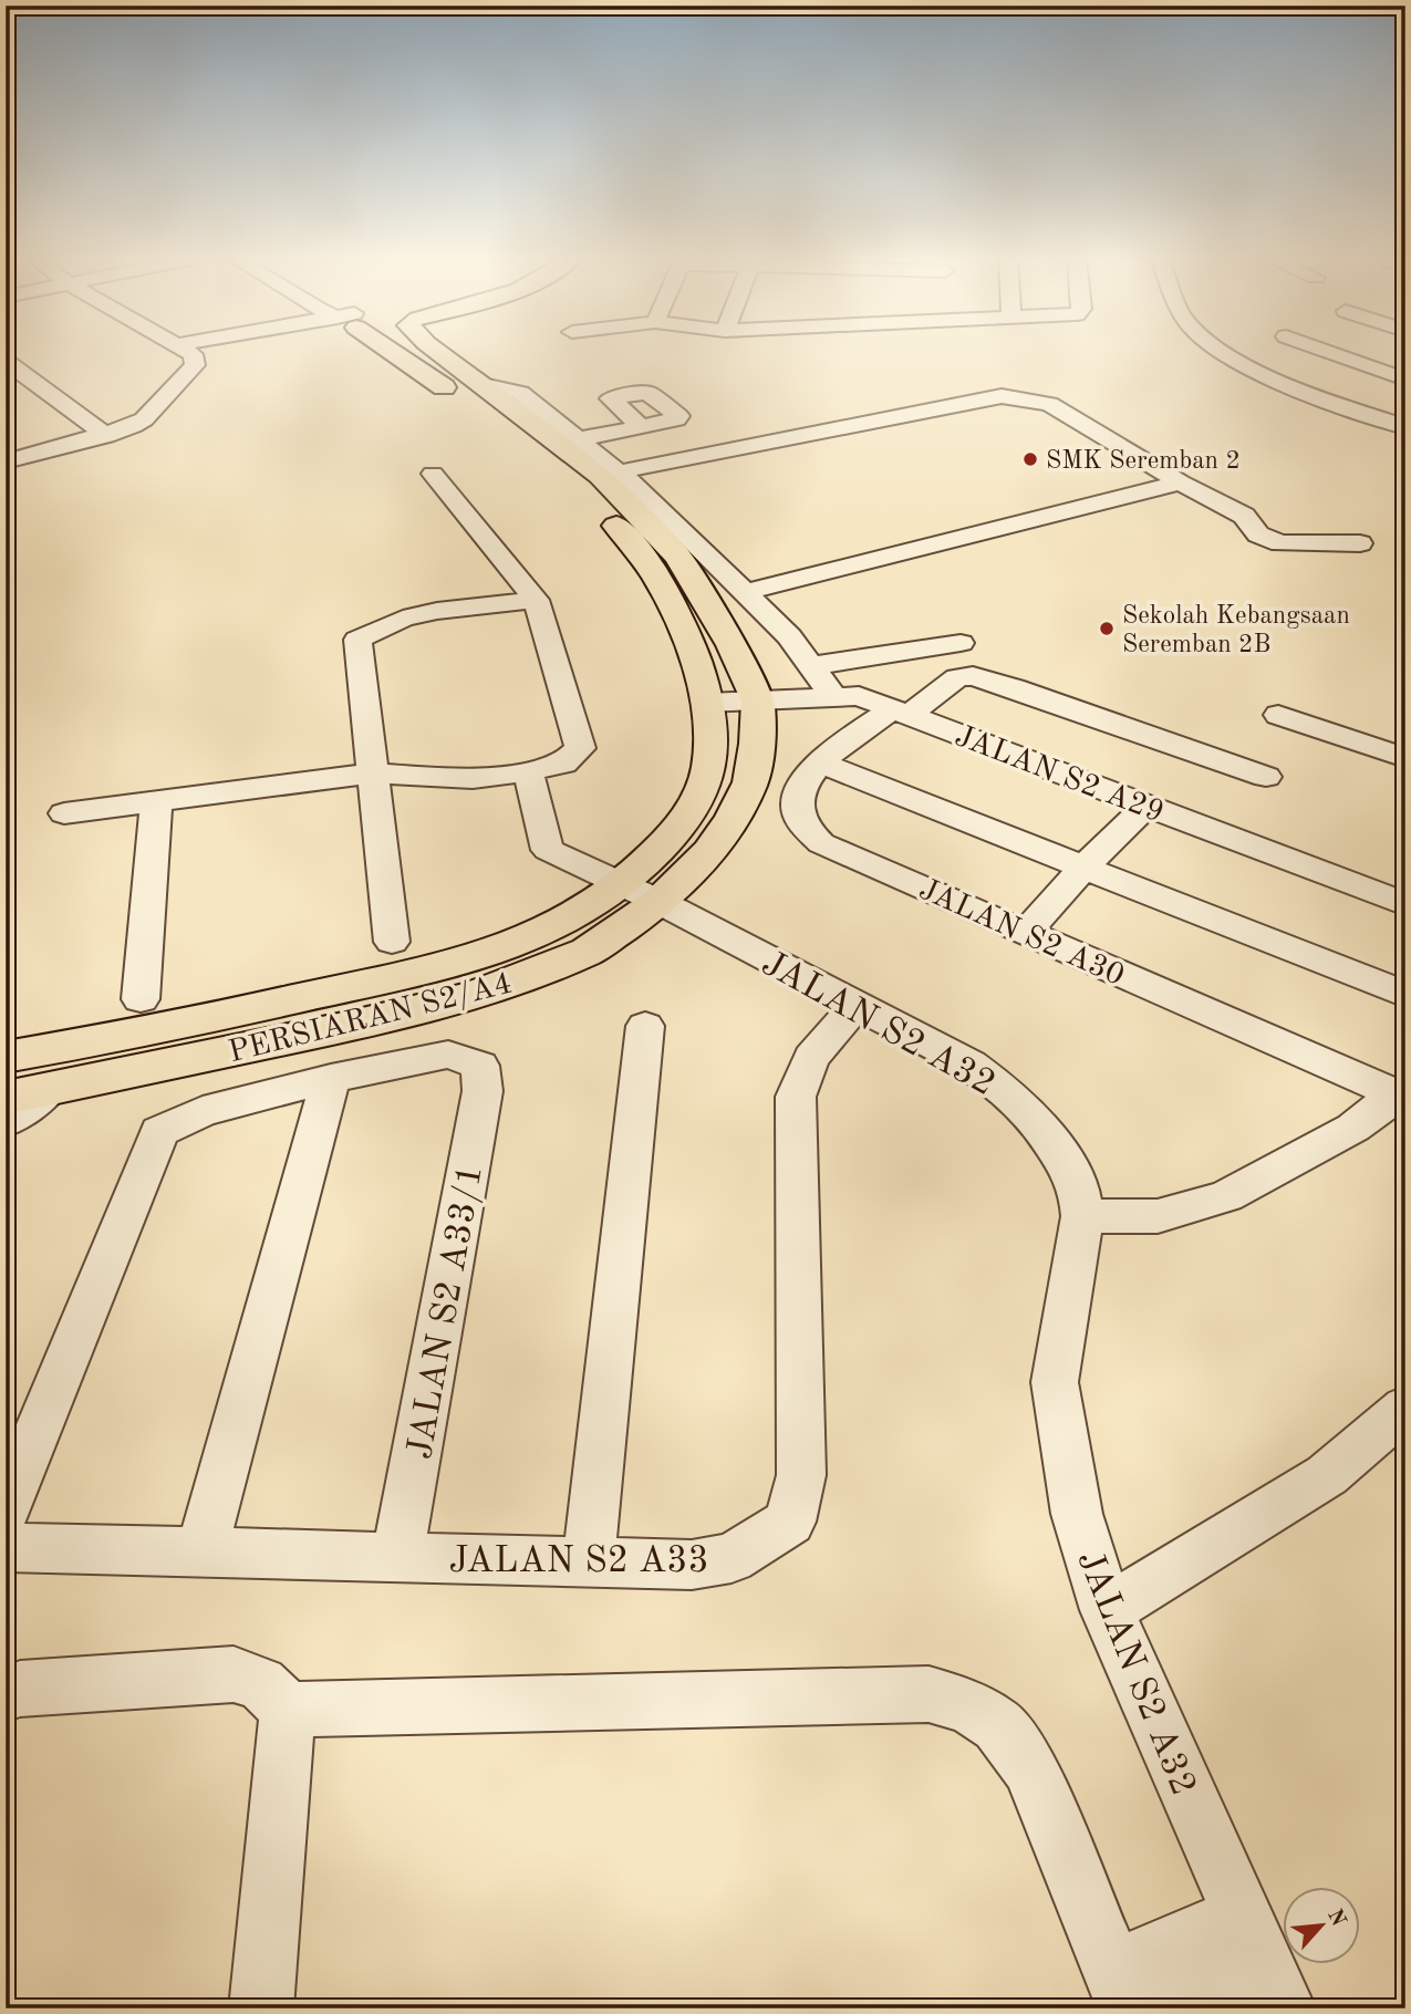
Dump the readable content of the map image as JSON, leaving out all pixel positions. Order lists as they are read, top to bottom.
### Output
{
  "streets": {
    "main road": ["PERSIARAN S2/A4"],
    "street": [
      "JALAN S2 A29",
      "JALAN S2 A30",
      "JALAN S2 A32",
      "JALAN S2 A33/1",
      "JALAN S2 A33"
    ]
  },
  "crossings": [
    ["JALAN S2 A29", "JALAN S2 A30"],
    ["JALAN S2 A29", "PERSIARAN S2/A4"],
    ["PERSIARAN S2/A4", "JALAN S2 A32"],
    ["JALAN S2 A32", "JALAN S2 A33"],
    ["JALAN S2 A33/1", "JALAN S2 A33"]
  ],
  "places": ["SMK Seremban 2", "Sekolah Kebangsaan Seremban 2B"],
  "north": "top right"
}
